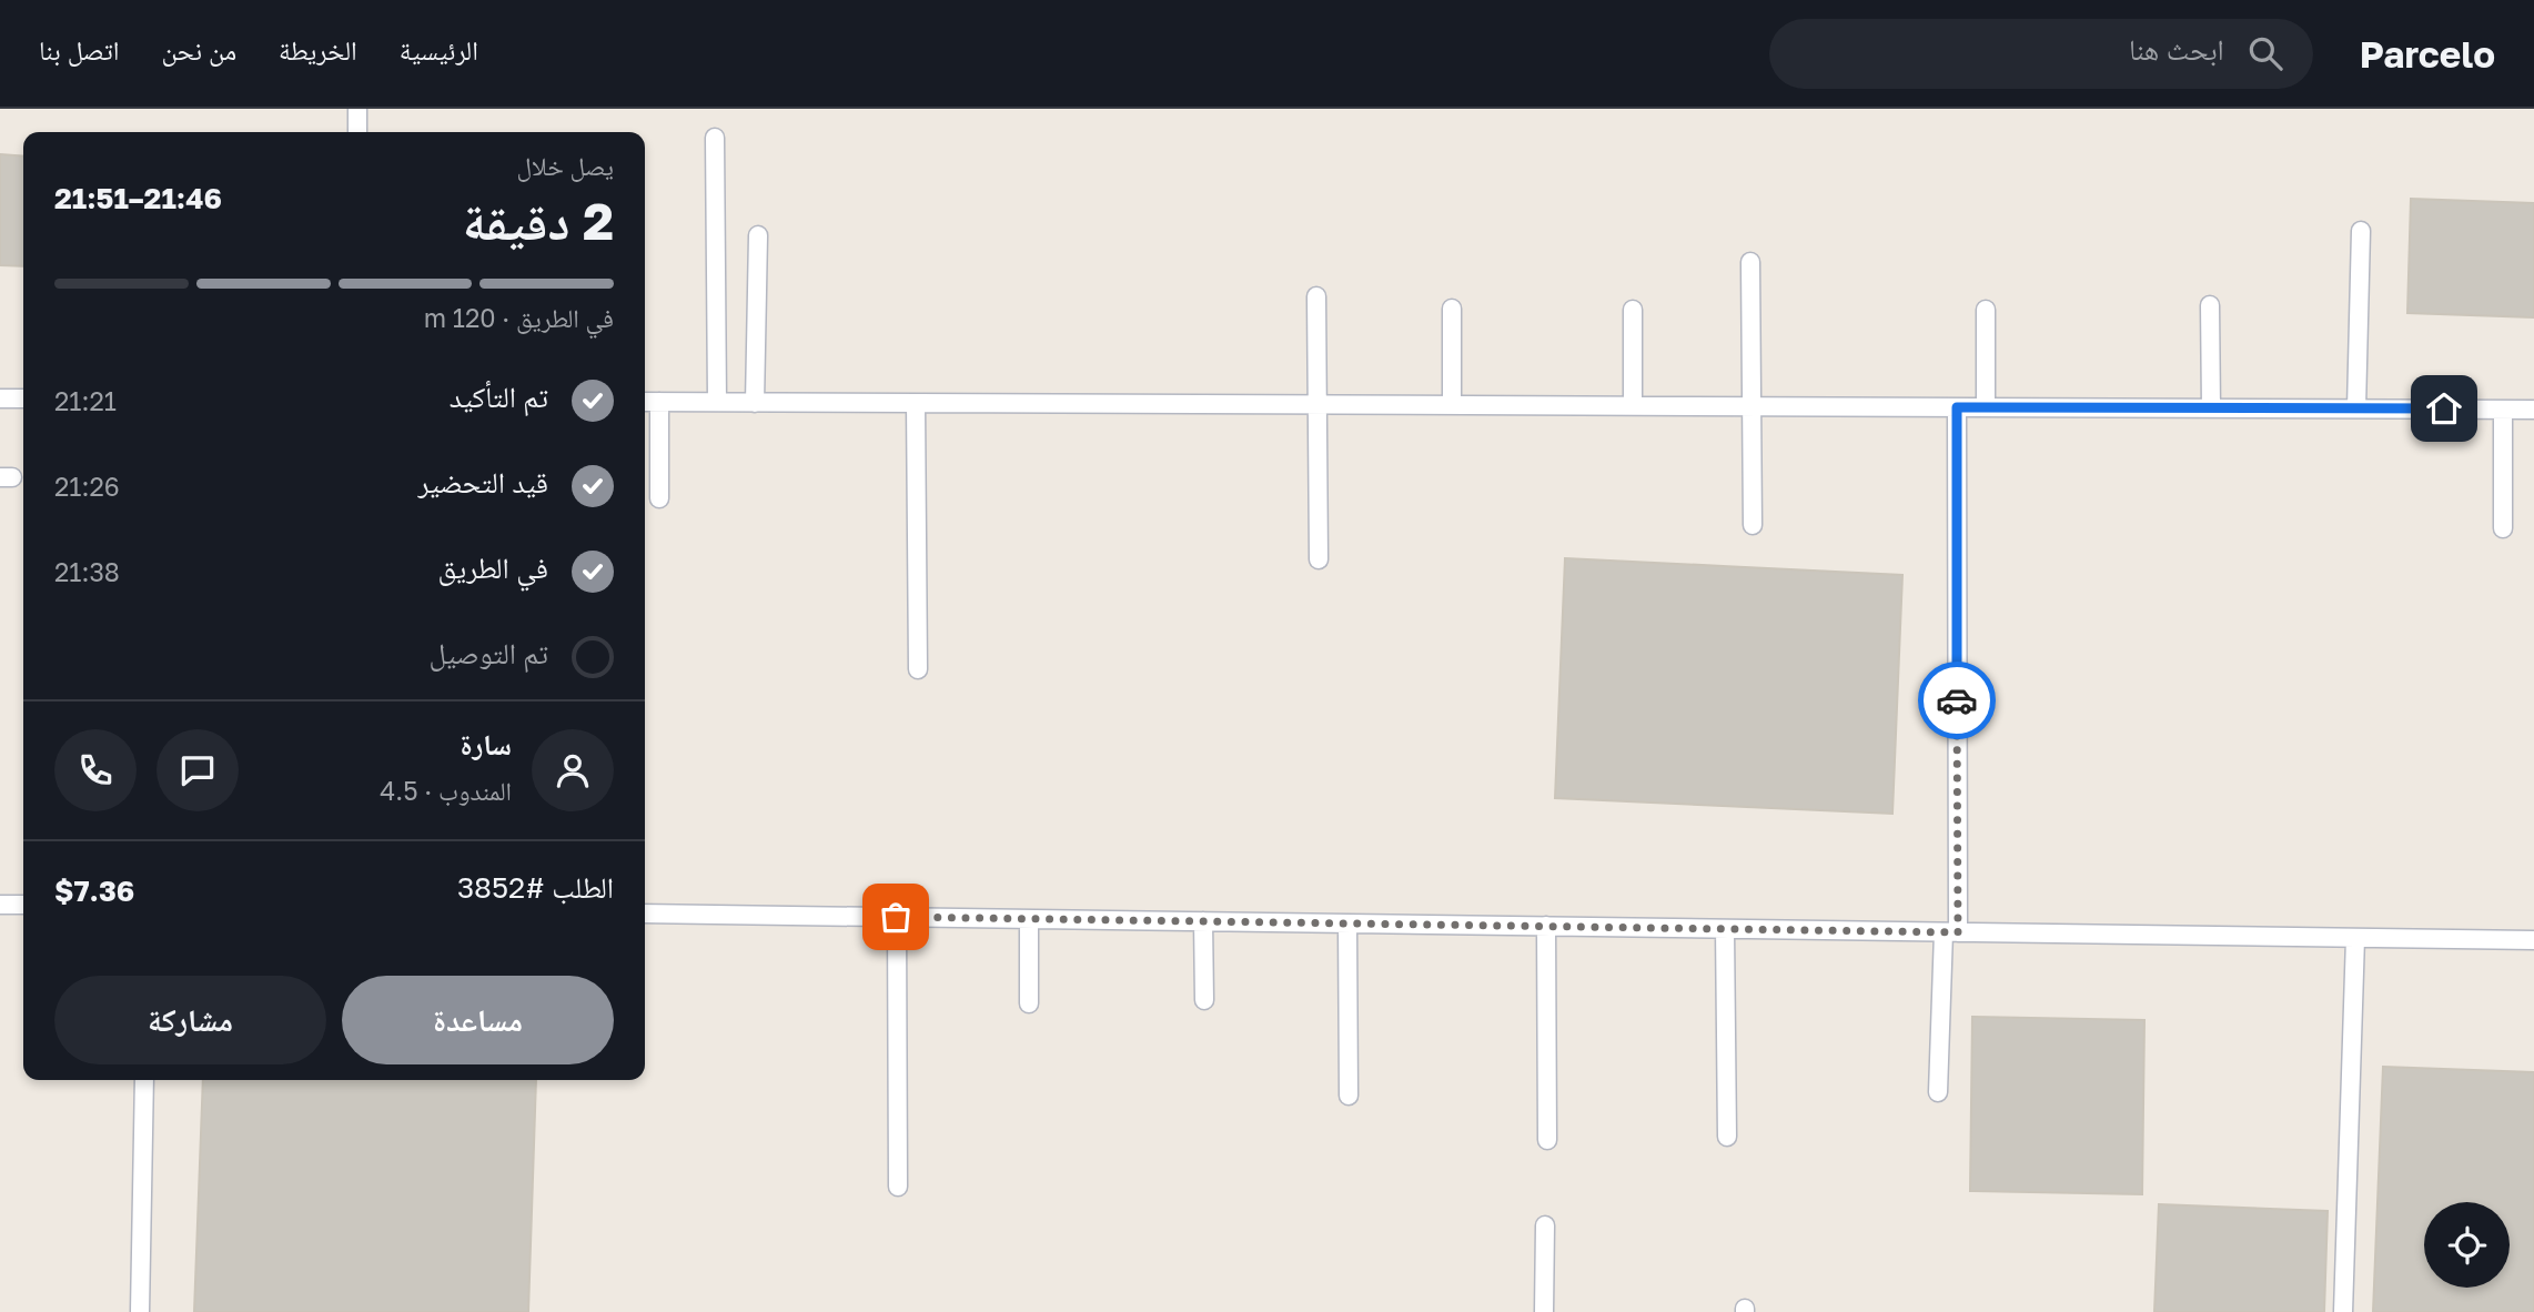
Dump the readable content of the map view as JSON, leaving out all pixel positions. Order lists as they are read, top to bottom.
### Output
{
  "page": {
    "header": "Parcelo",
    "search": "ابحث هنا",
    "nav": [
      "الرئيسية",
      "الخريطة",
      "من نحن",
      "اتصل بنا"
    ],
    "heading": ["2 دقيقة", "يصل خلال", "21:46–21:51"],
    "panel": [
      "سارة",
      "المندوب · 4.5",
      "الطلب #3852",
      "$7.36"
    ],
    "bar": "في الطريق · 120 m",
    "list": [
      ["تم التأكيد", "21:21"],
      ["قيد التحضير", "21:26"],
      ["في الطريق", "21:38"],
      "تم التوصيل"
    ],
    "buttons": ["مساعدة", "مشاركة"]
  }
}
